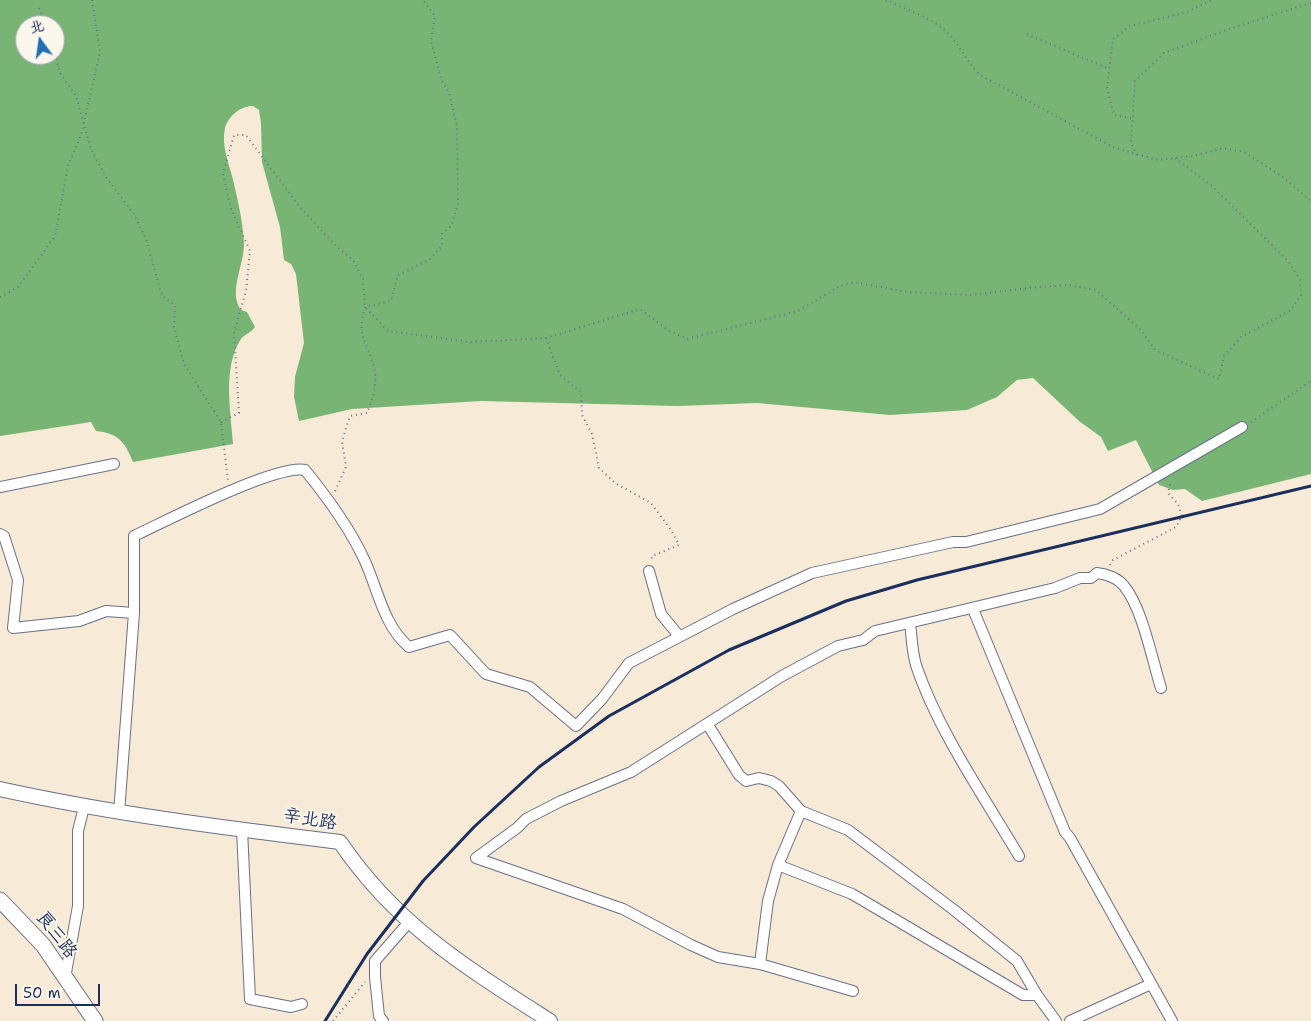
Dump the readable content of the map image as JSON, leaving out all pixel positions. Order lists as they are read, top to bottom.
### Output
{
  "streets": {
    "main road": ["良三路"],
    "street": ["辛北路"]
  },
  "scale_bar": "50 m",
  "north": "top"
}
